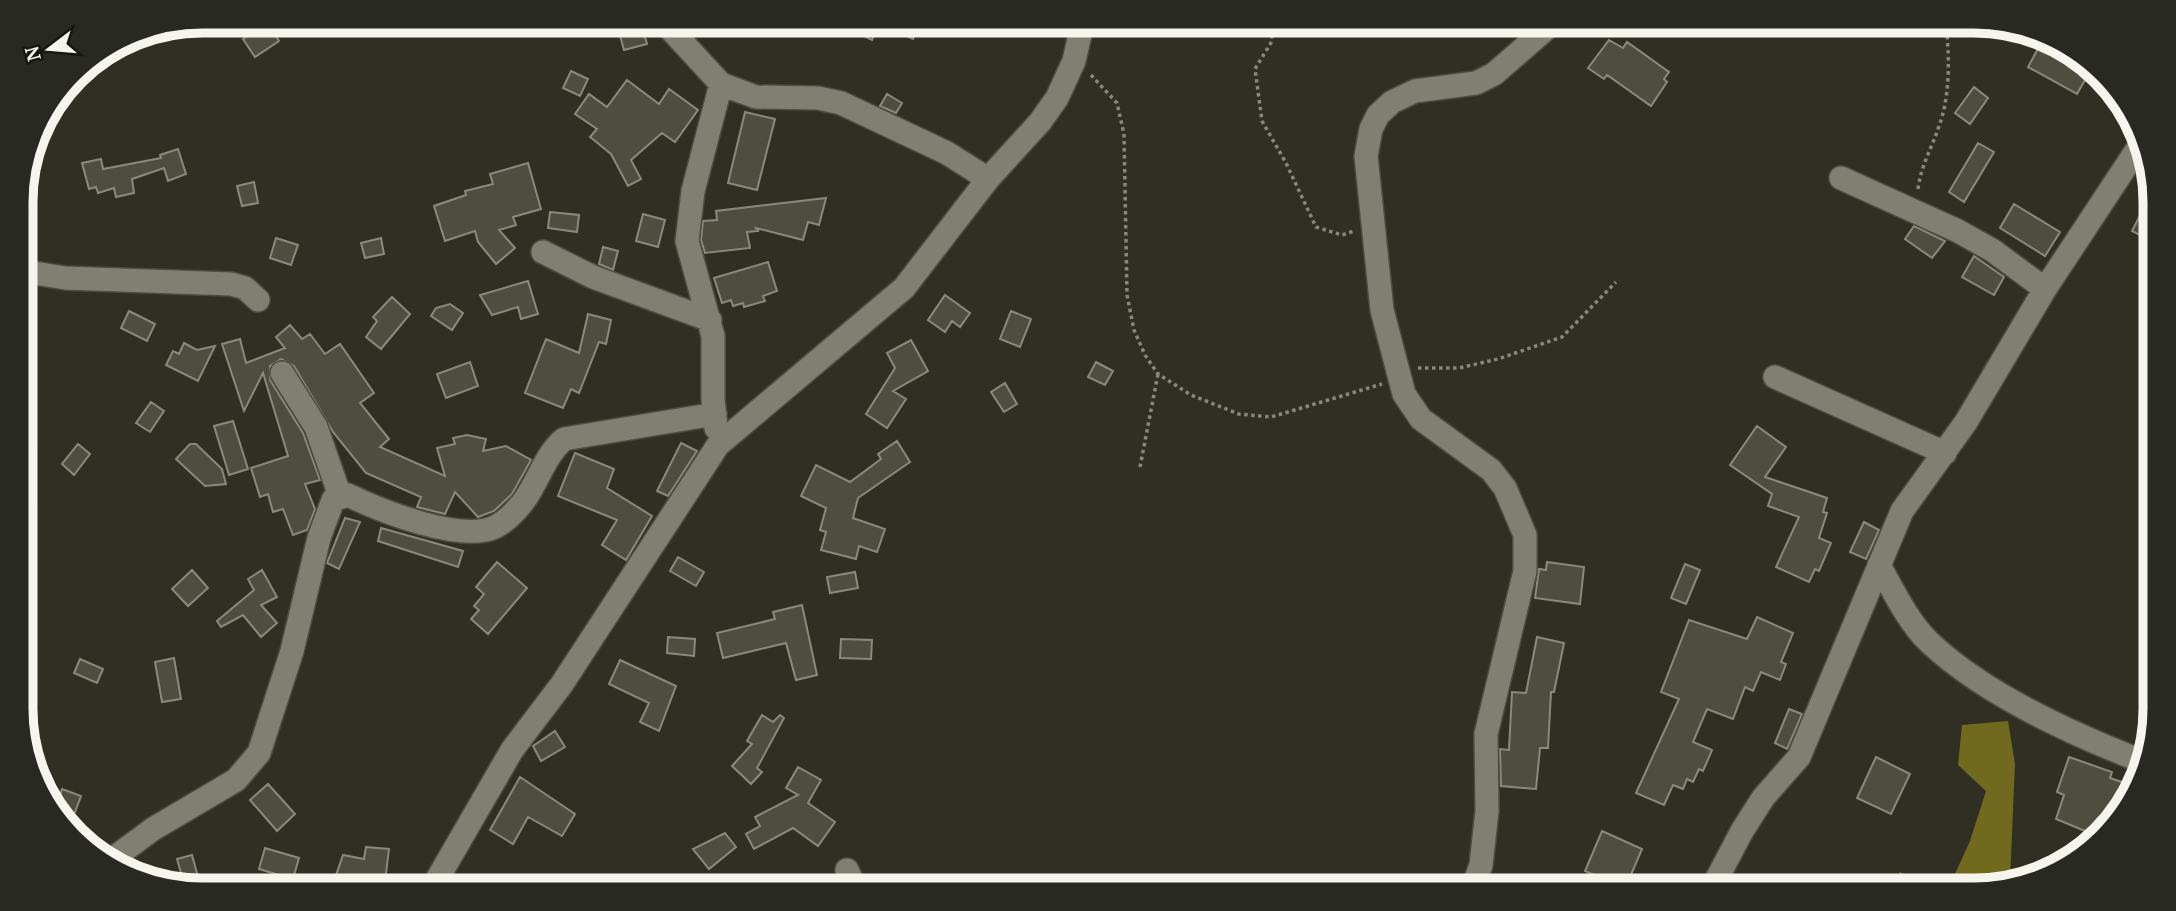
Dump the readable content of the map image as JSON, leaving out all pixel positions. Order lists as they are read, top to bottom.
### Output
{
  "north": "left"
}
